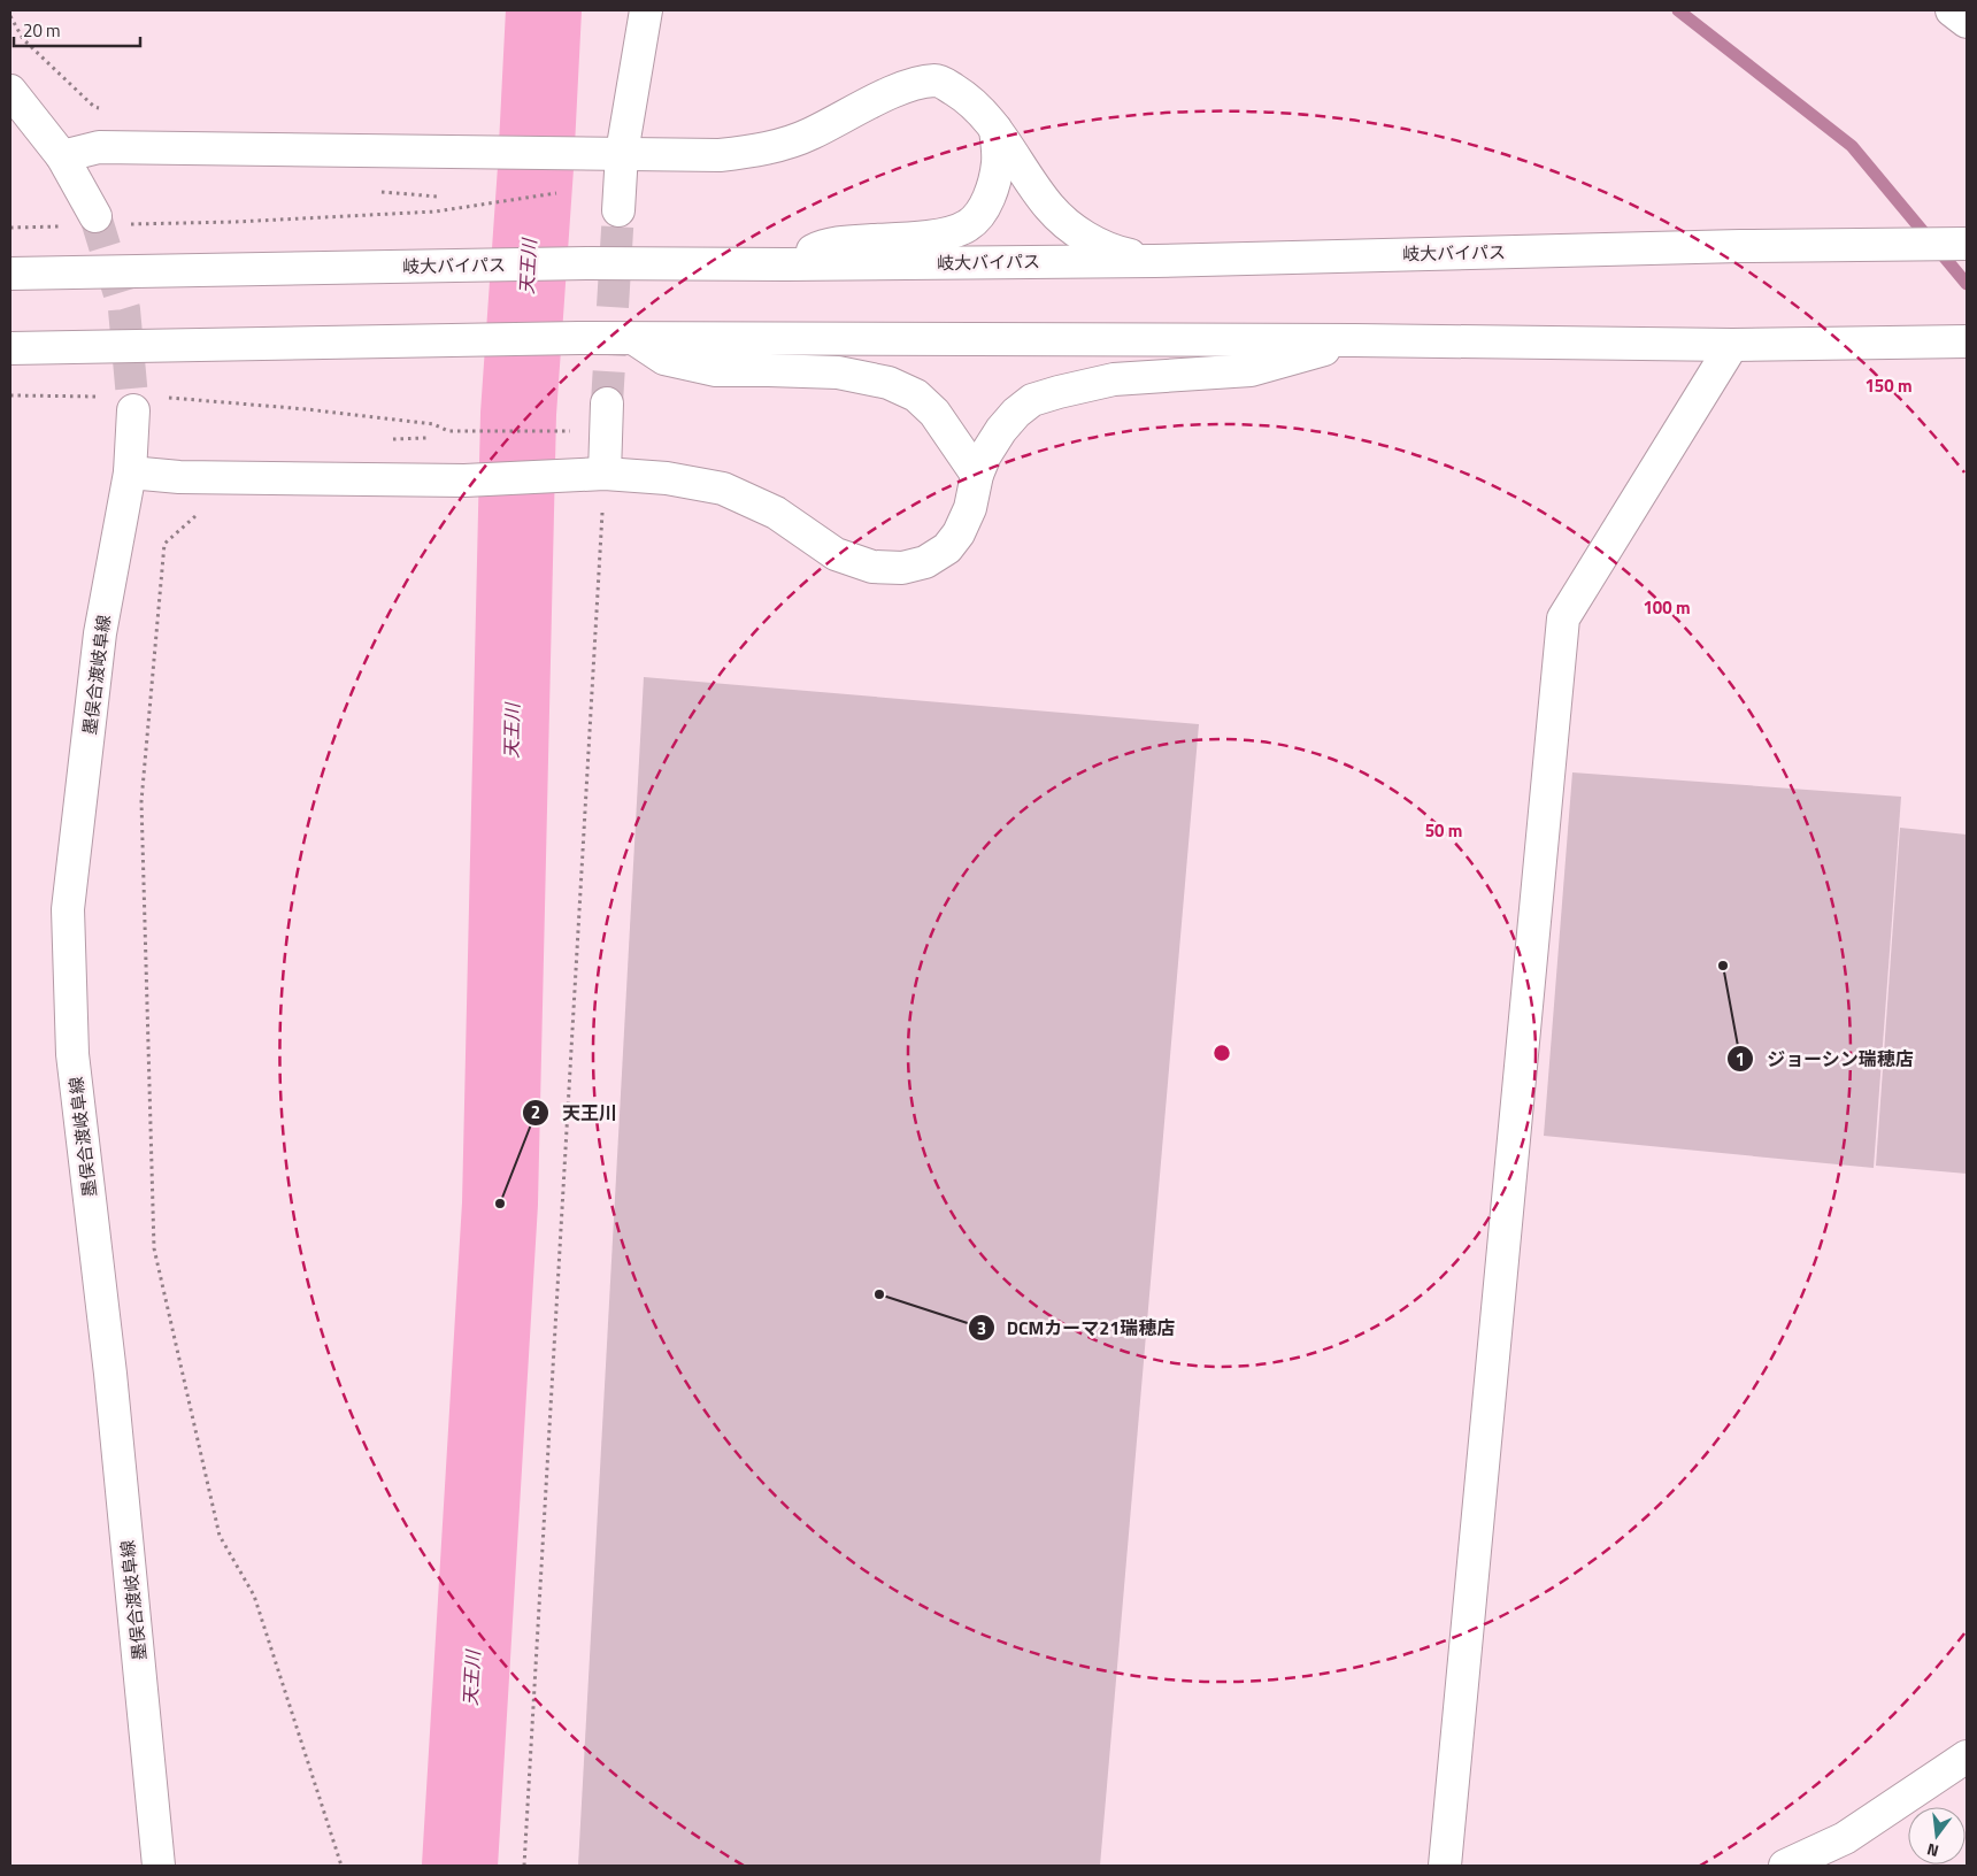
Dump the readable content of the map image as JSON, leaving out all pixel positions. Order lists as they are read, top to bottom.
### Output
{
  "streets": {
    "main road": ["岐大バイパス", "墨俣合渡岐阜線"]
  },
  "water": ["天王川"],
  "places": ["ジョーシン瑞穂店", "天王川", "DCMカーマ21瑞穂店"],
  "scale_bar": "20 m",
  "north": "bottom",
  "rings": ["150 m", "100 m", "50 m"]
}
